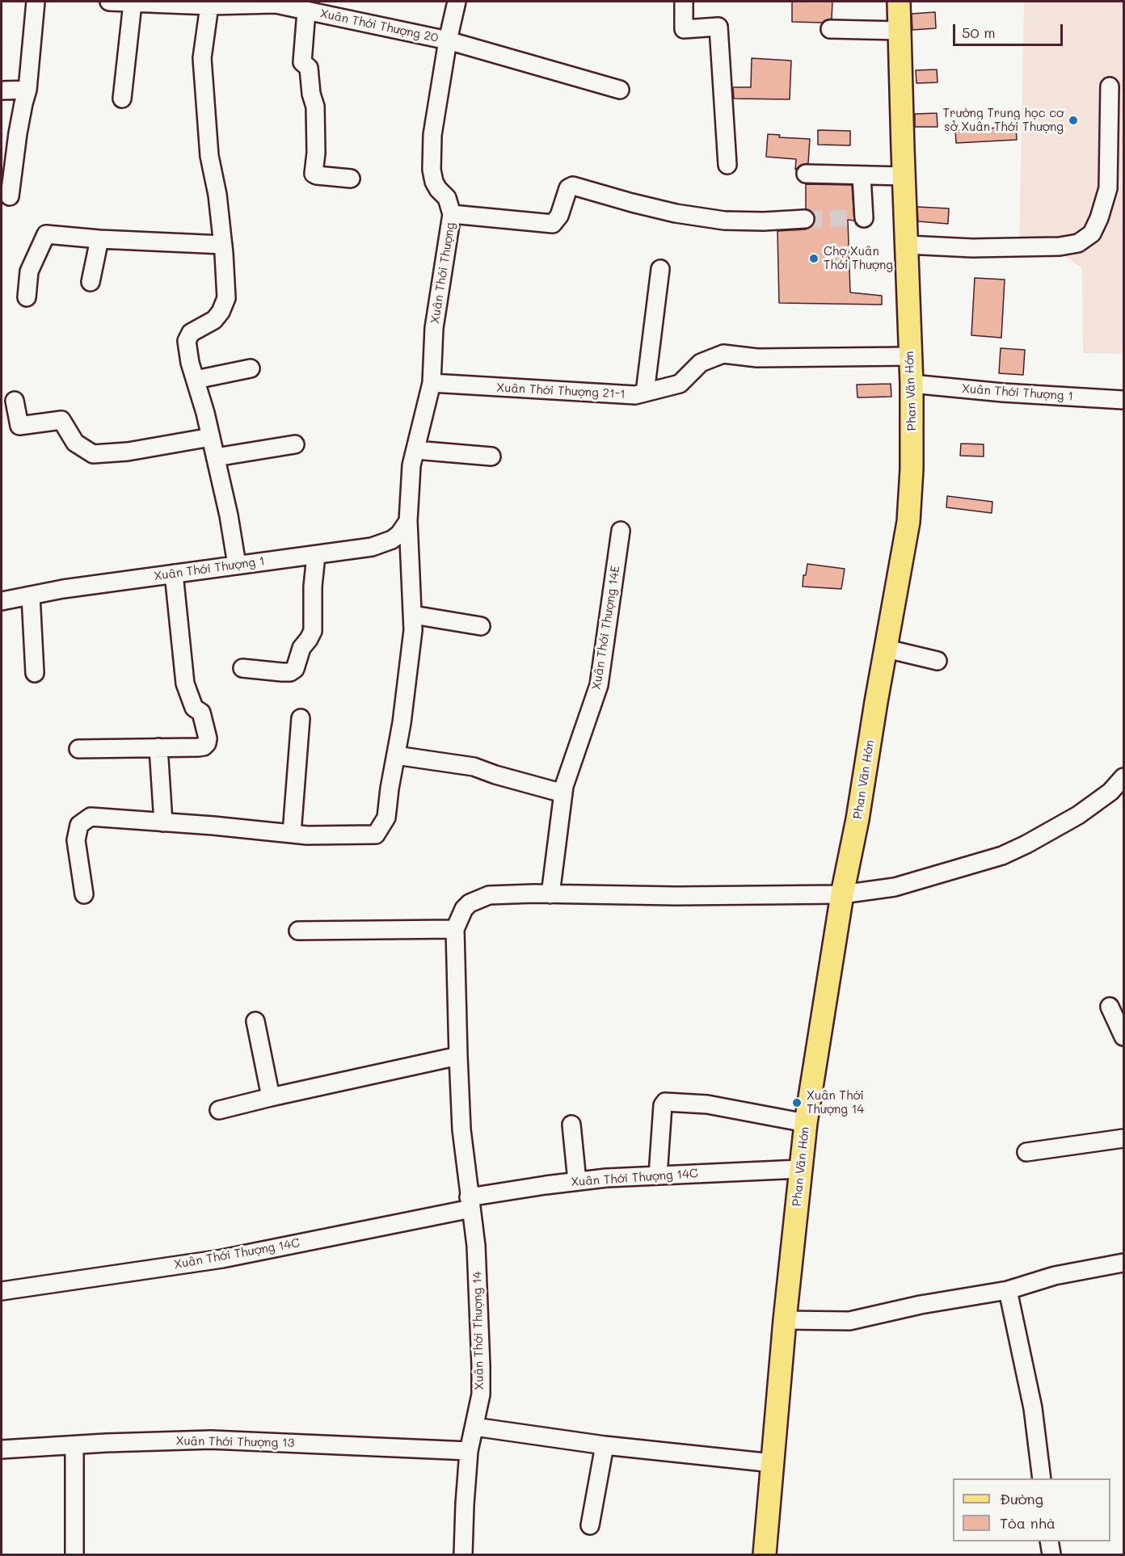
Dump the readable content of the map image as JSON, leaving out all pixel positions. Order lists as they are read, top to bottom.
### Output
{
  "streets": {
    "main road": ["Phan Văn Hớn"],
    "street": [
      "Xuân Thới Thượng 20",
      "Xuân Thới Thượng",
      "Xuân Thới Thượng 21-1",
      "Xuân Thới Thượng 1",
      "Xuân Thới Thượng 14E",
      "Xuân Thới Thượng 14C",
      "Xuân Thới Thượng 14",
      "Xuân Thới Thượng 13"
    ]
  },
  "crossings": [
    ["Xuân Thới Thượng 20", "Xuân Thới Thượng"],
    ["Xuân Thới Thượng", "Xuân Thới Thượng 21-1"],
    ["Xuân Thới Thượng", "Xuân Thới Thượng 1"],
    ["Xuân Thới Thượng 21-1", "Phan Văn Hớn"],
    ["Phan Văn Hớn", "Xuân Thới Thượng 1"],
    ["Phan Văn Hớn", "Xuân Thới Thượng 14C"],
    ["Phan Văn Hớn", "Xuân Thới Thượng 14"],
    ["Xuân Thới Thượng 14E", "Xuân Thới Thượng 14"],
    ["Xuân Thới Thượng 14C", "Xuân Thới Thượng 14"],
    ["Xuân Thới Thượng 14", "Xuân Thới Thượng 13"]
  ],
  "places": ["Trường Trung học cơ sở Xuân Thới Thượng", "Chợ Xuân Thới Thượng", "Xuân Thới Thượng 14"],
  "legend": ["Đường", "Tòa nhà"],
  "scale_bar": "50 m"
}
